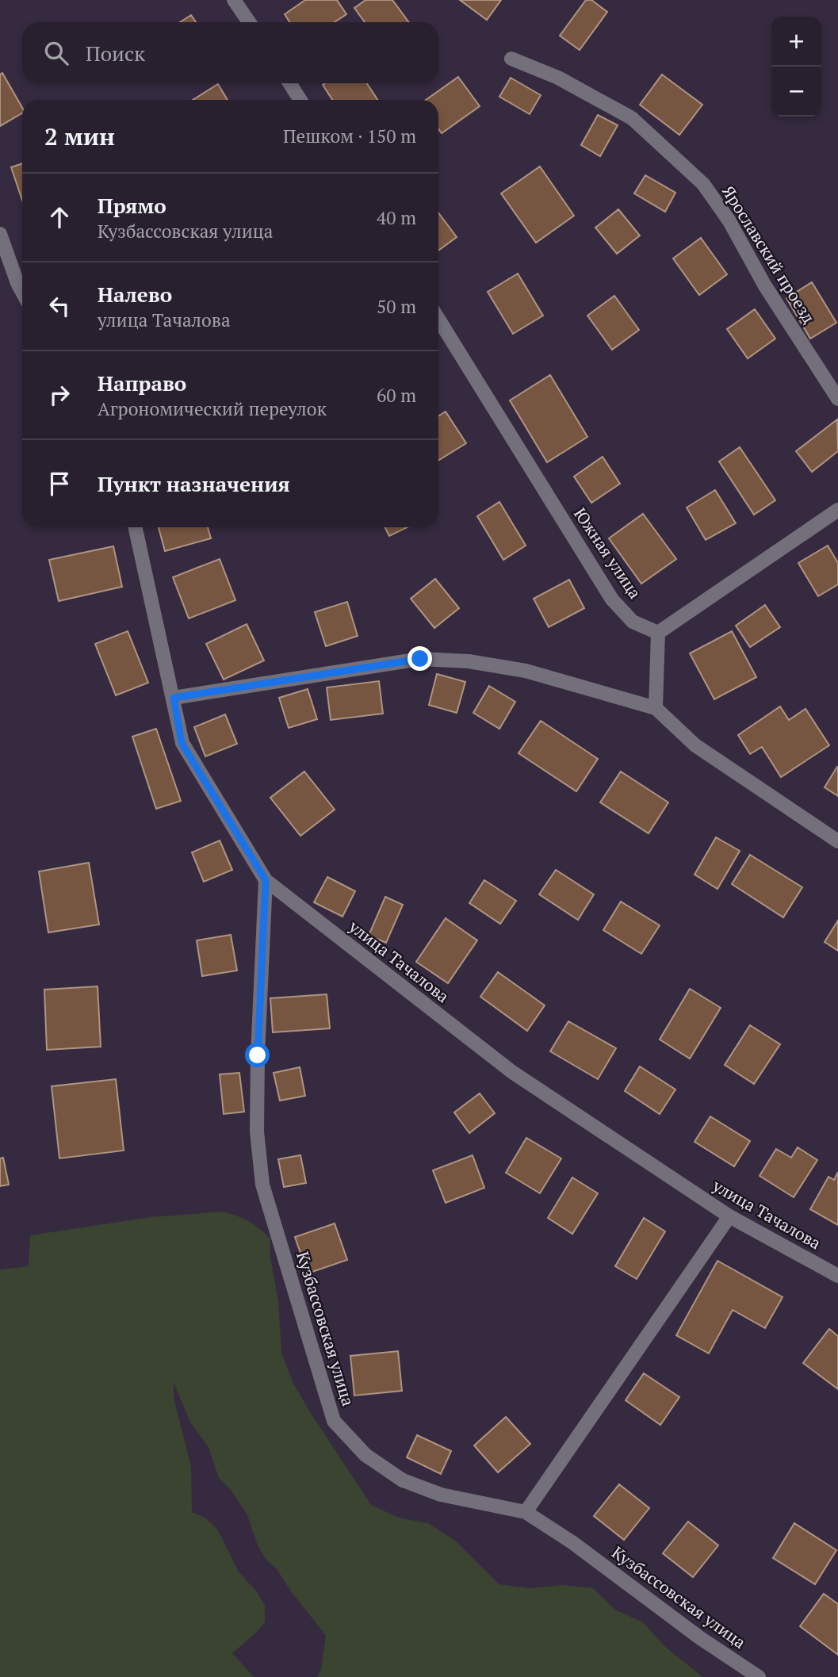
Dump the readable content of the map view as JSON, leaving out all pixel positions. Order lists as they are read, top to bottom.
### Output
{
  "streets": {
    "street": [
      "Ярославский проезд",
      "Южная улица",
      "улица Тачалова",
      "Кузбассовская улица"
    ]
  },
  "crossings": [
    ["улица Тачалова", "Кузбассовская улица"]
  ],
  "page": {
    "map_buttons": ["+", "−"],
    "search": "Поиск",
    "heading": ["2 мин", "Пешком · 150 m"],
    "list": [
      ["Прямо", "Кузбассовская улица", "40 m"],
      ["Налево", "улица Тачалова", "50 m"],
      ["Направо", "Агрономический переулок", "60 m"],
      "Пункт назначения"
    ]
  }
}
